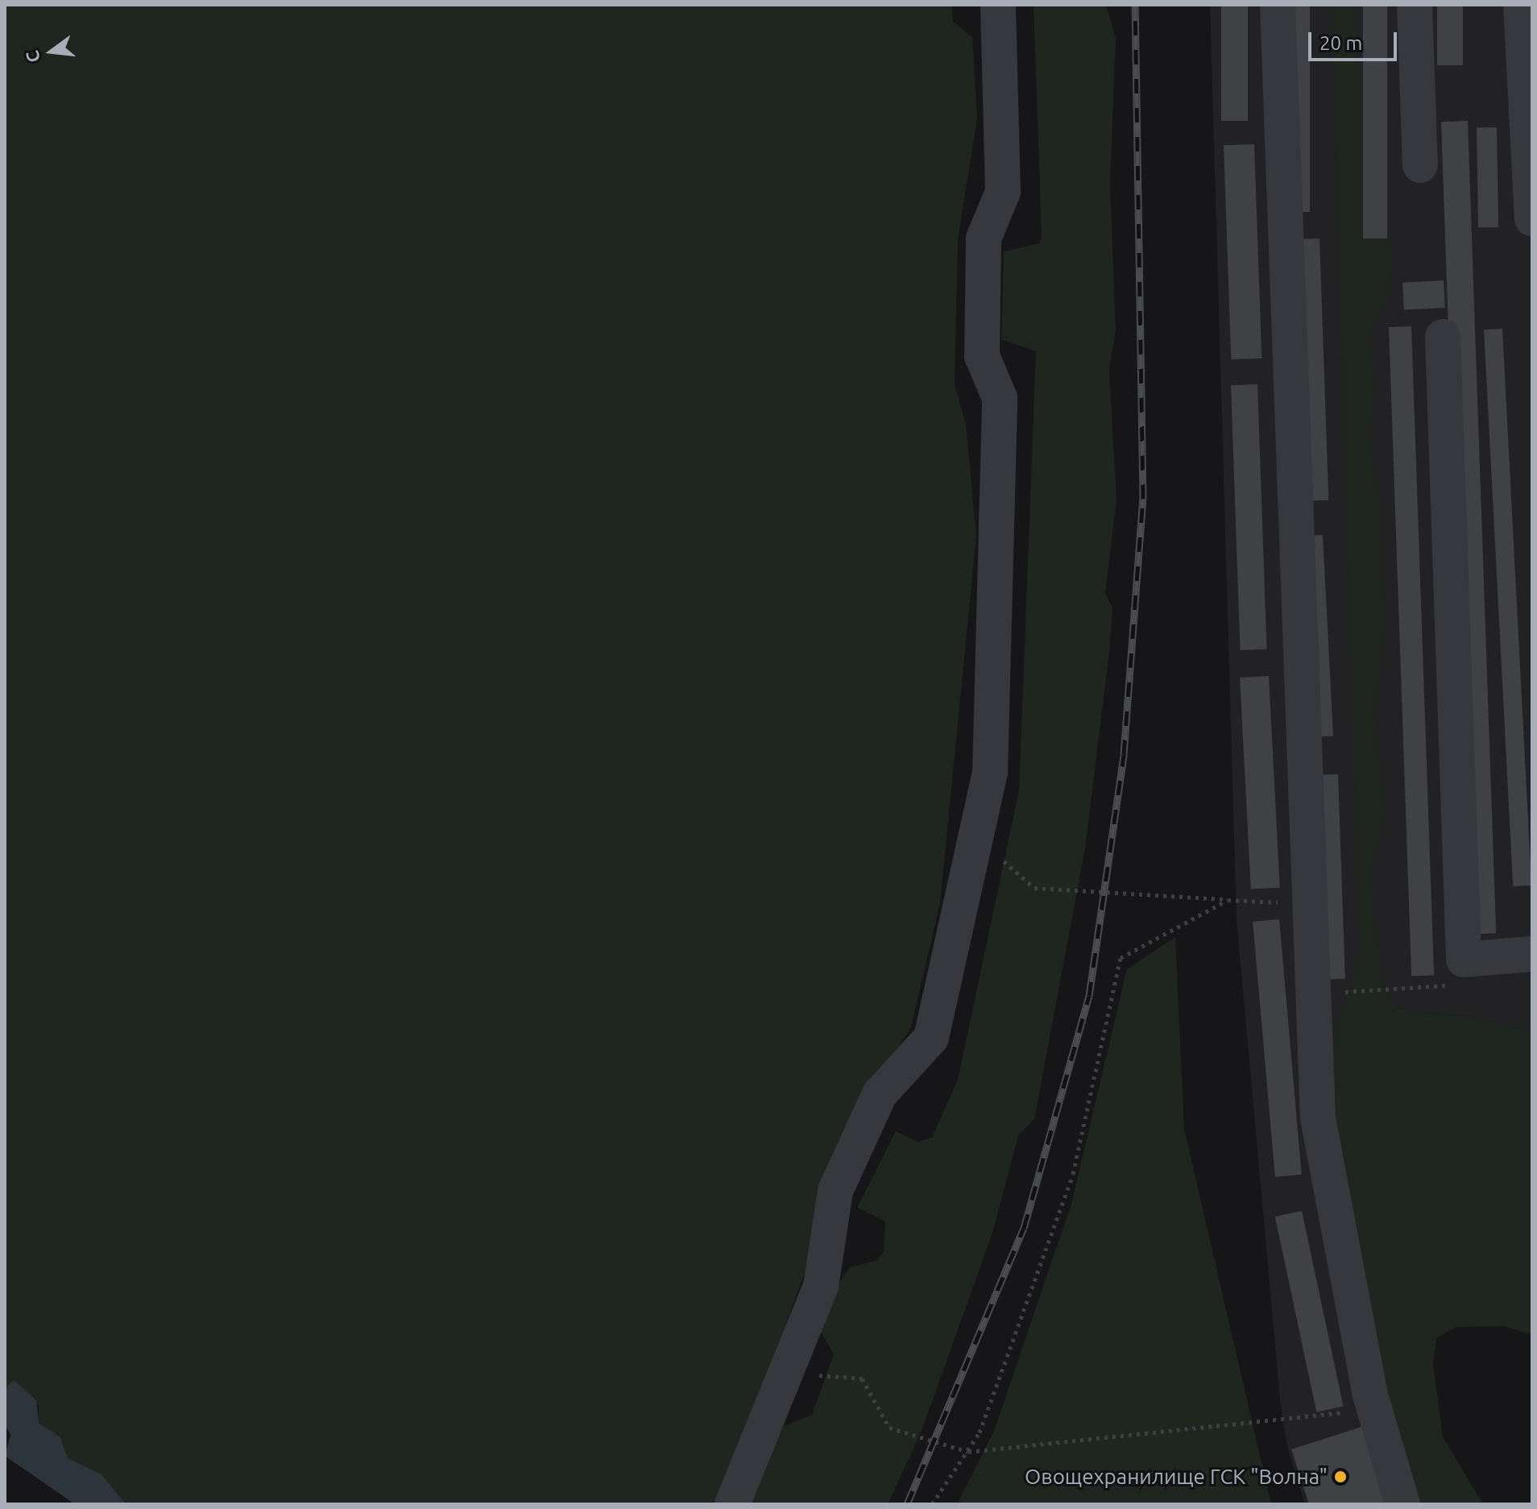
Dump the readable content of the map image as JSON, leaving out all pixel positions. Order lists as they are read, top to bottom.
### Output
{
  "places": ["Овощехранилище ГСК \"Волна\""],
  "scale_bar": "20 m",
  "north": "left"
}
